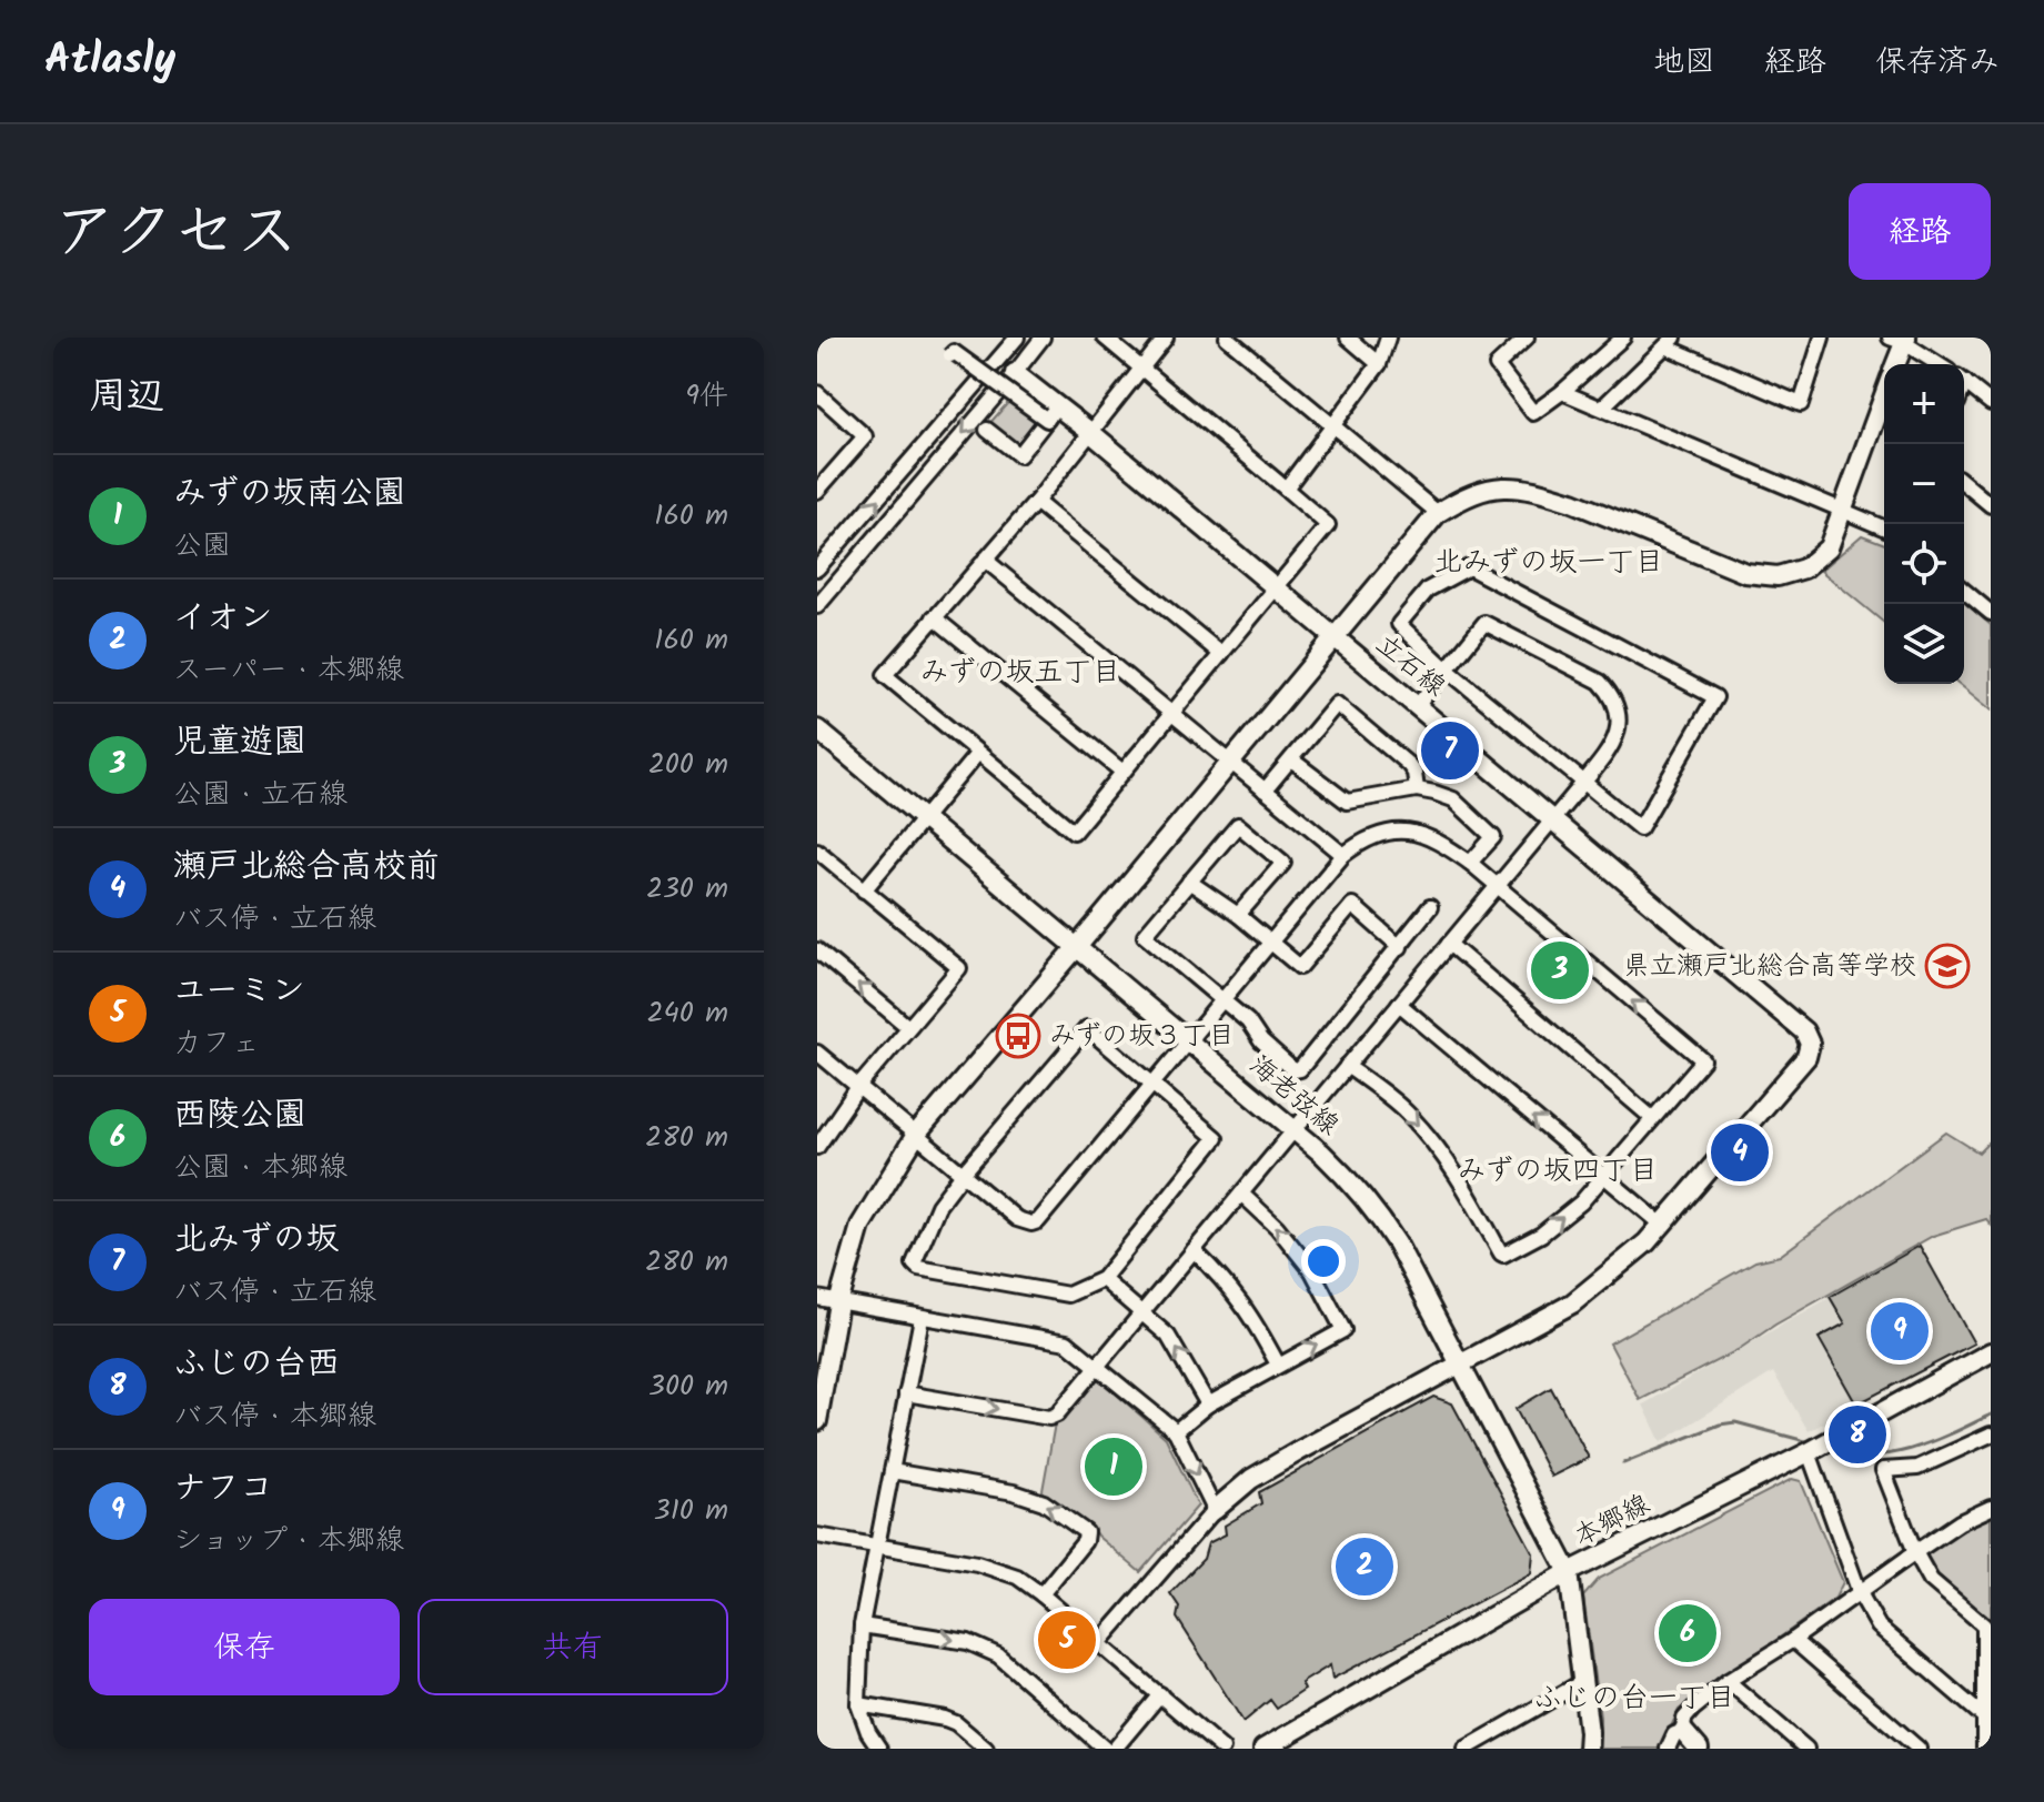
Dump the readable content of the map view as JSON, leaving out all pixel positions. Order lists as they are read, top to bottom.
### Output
{
  "streets": {
    "street": ["立石線", "海老弦線", "本郷線"]
  },
  "crossings": [
    ["立石線", "海老弦線"],
    ["海老弦線", "本郷線"]
  ],
  "districts": [
    "北みずの坂一丁目",
    "みずの坂五丁目",
    "みずの坂四丁目",
    "ふじの台一丁目"
  ],
  "places": {
    "school or university": ["県立瀬戸北総合高等学校"],
    "bus stop": ["みずの坂３丁目"]
  },
  "page": {
    "header": "Atlasly",
    "nav": ["地図", "経路", "保存済み"],
    "title": "アクセス",
    "buttons": [
      "経路",
      ["保存", "共有"]
    ],
    "heading": ["周辺", "9件"],
    "map_buttons": ["+", "−"],
    "list": [
      {
        "mark": "1",
        "name": "みずの坂南公園",
        "note": "公園",
        "value": "160 m"
      },
      {
        "mark": "2",
        "name": "イオン",
        "note": "スーパー · 本郷線",
        "value": "160 m"
      },
      {
        "mark": "3",
        "name": "児童遊園",
        "note": "公園 · 立石線",
        "value": "200 m"
      },
      {
        "mark": "4",
        "name": "瀬戸北総合高校前",
        "note": "バス停 · 立石線",
        "value": "230 m"
      },
      {
        "mark": "5",
        "name": "ユーミン",
        "note": "カフェ",
        "value": "240 m"
      },
      {
        "mark": "6",
        "name": "西陵公園",
        "note": "公園 · 本郷線",
        "value": "280 m"
      },
      {
        "mark": "7",
        "name": "北みずの坂",
        "note": "バス停 · 立石線",
        "value": "280 m"
      },
      {
        "mark": "8",
        "name": "ふじの台西",
        "note": "バス停 · 本郷線",
        "value": "300 m"
      },
      {
        "mark": "9",
        "name": "ナフコ",
        "note": "ショップ · 本郷線",
        "value": "310 m"
      }
    ],
    "pins": [
      "7",
      "3",
      "4",
      "9",
      "8",
      "1",
      "2",
      "6",
      "5"
    ]
  }
}
